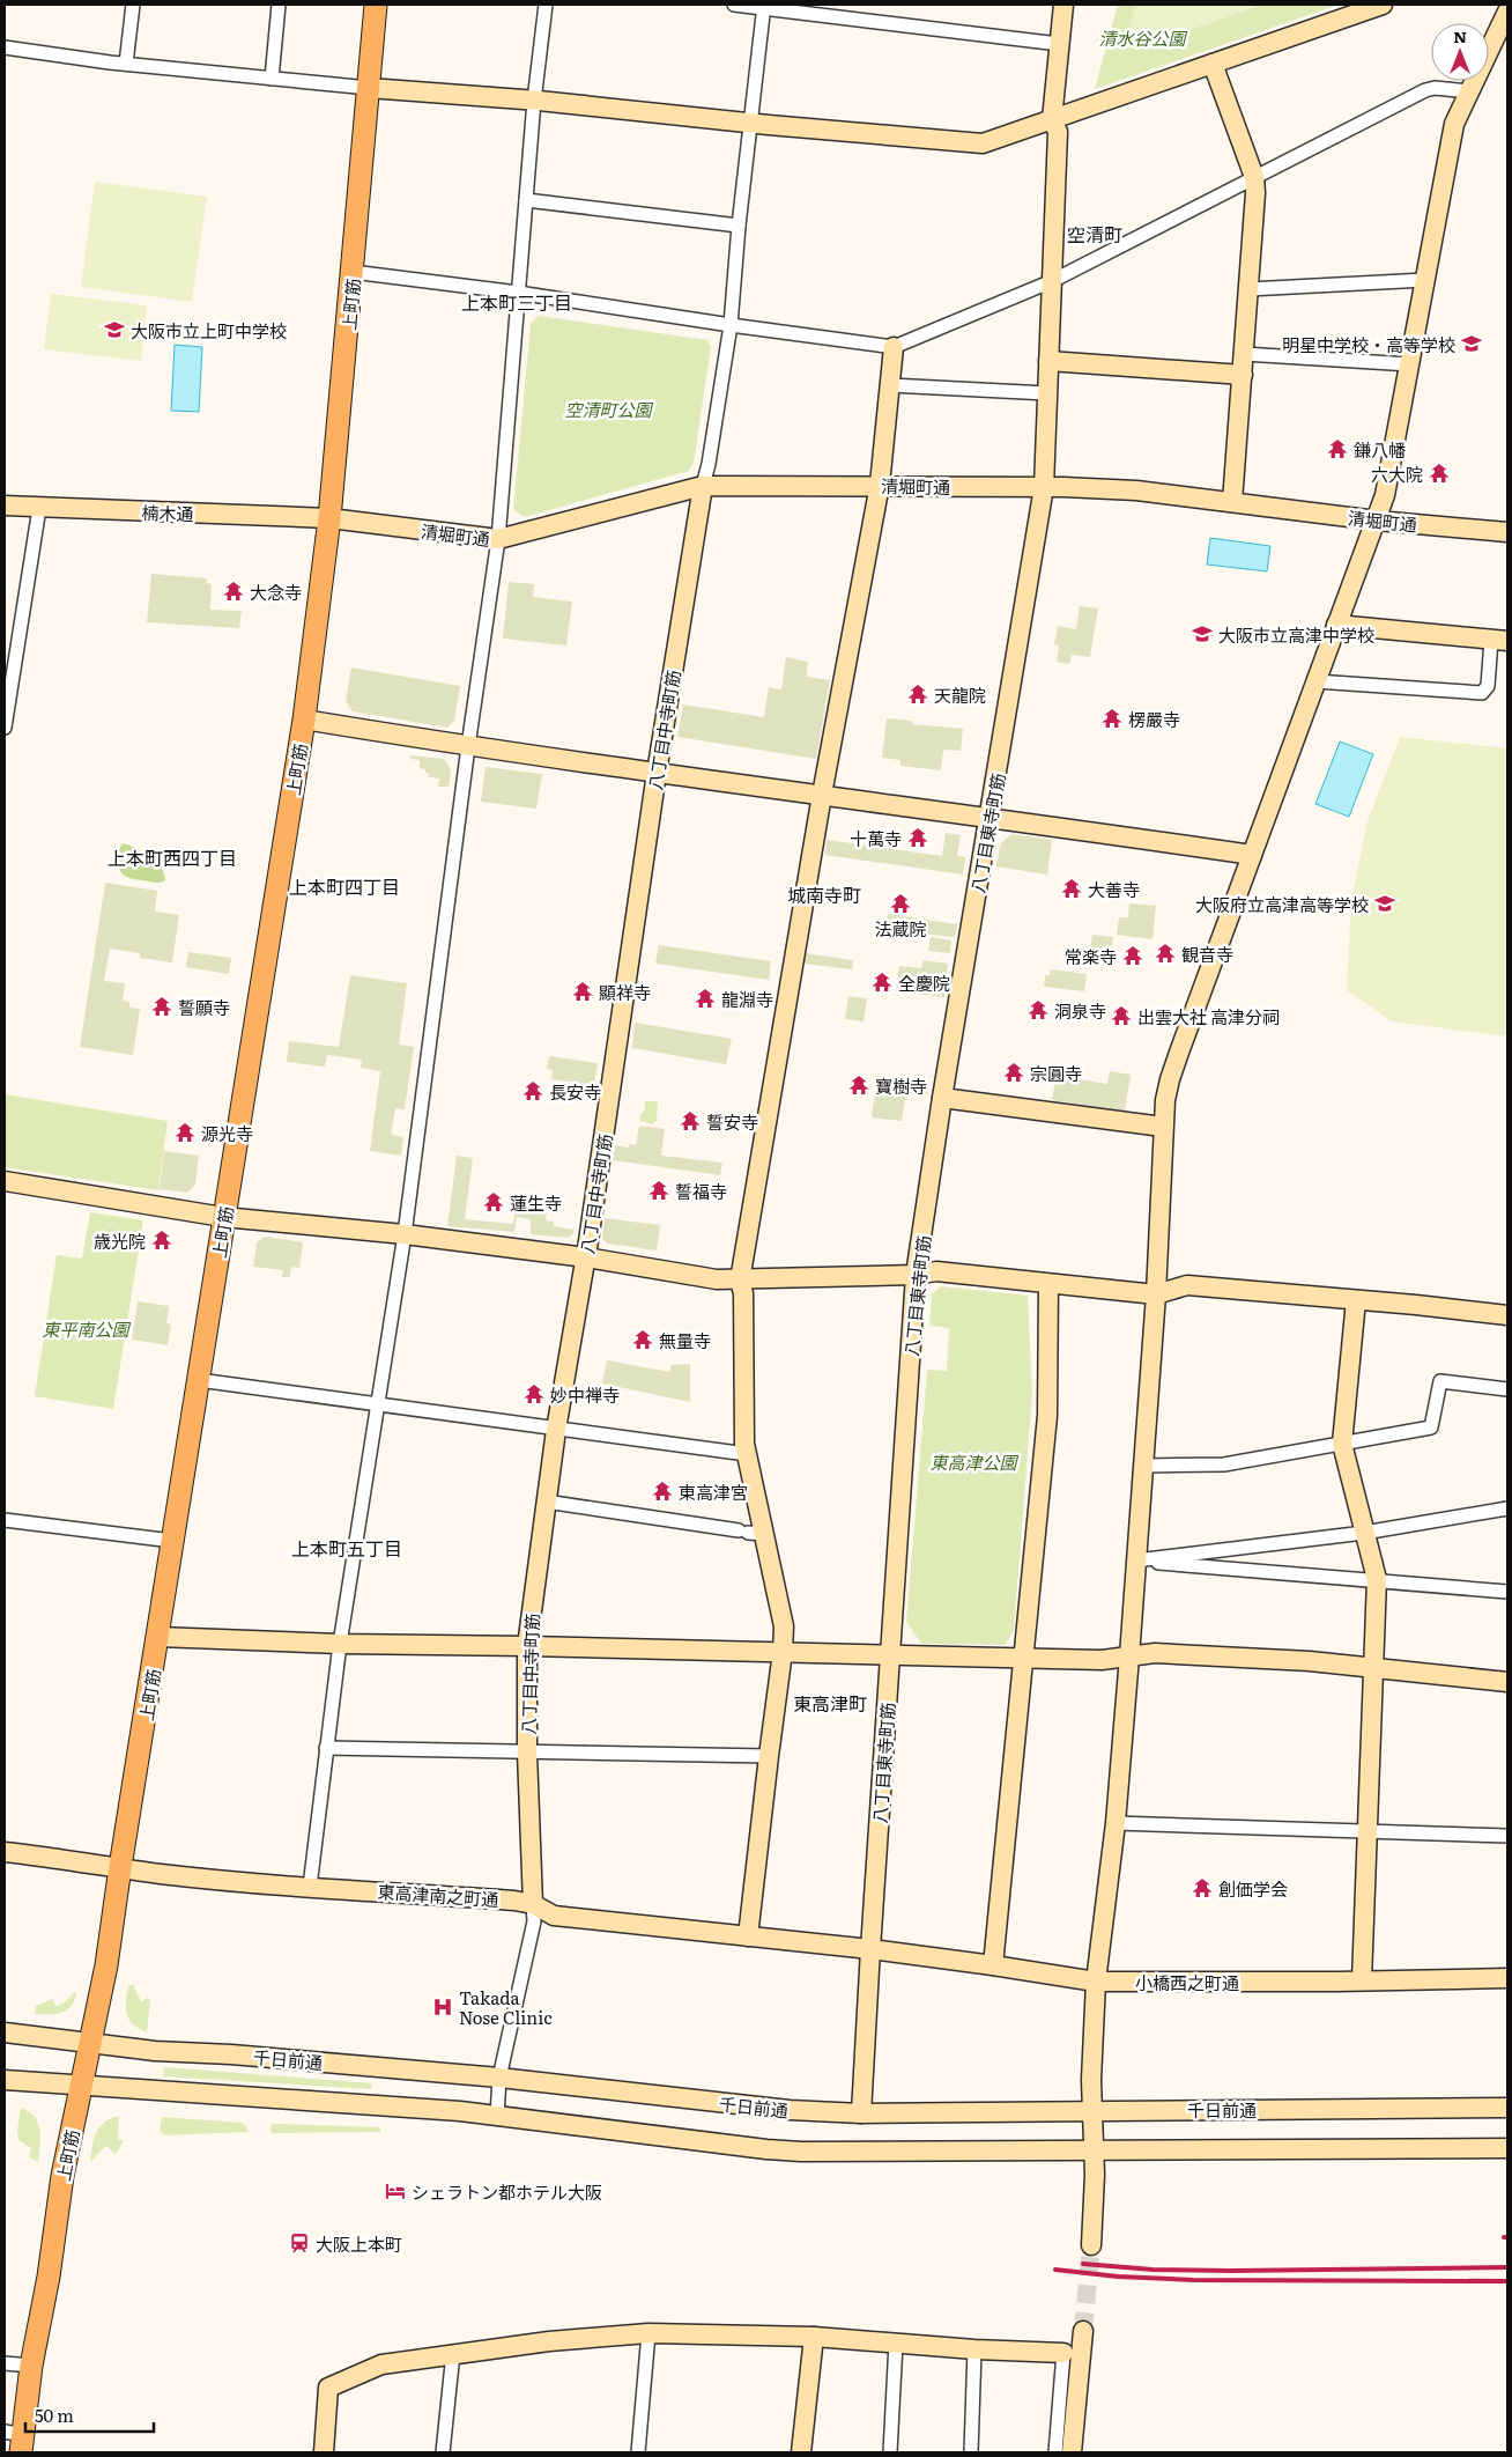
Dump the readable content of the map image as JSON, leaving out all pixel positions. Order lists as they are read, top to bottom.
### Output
{
  "streets": {
    "main road": ["上町筋"],
    "street": [
      "清堀町通",
      "楠木通",
      "八丁目中寺町筋",
      "八丁目東寺町筋",
      "東高津南之町通",
      "小橋西之町通",
      "千日前通"
    ]
  },
  "crossings": [
    ["上町筋", "清堀町通"],
    ["上町筋", "楠木通"],
    ["上町筋", "東高津南之町通"],
    ["上町筋", "千日前通"],
    ["清堀町通", "楠木通"],
    ["清堀町通", "八丁目中寺町筋"],
    ["清堀町通", "八丁目東寺町筋"],
    ["八丁目中寺町筋", "東高津南之町通"],
    ["八丁目東寺町筋", "東高津南之町通"],
    ["八丁目東寺町筋", "小橋西之町通"],
    ["八丁目東寺町筋", "千日前通"],
    ["東高津南之町通", "小橋西之町通"]
  ],
  "districts": [
    "空清町",
    "上本町三丁目",
    "上本町西四丁目",
    "上本町四丁目",
    "城南寺町",
    "上本町五丁目",
    "東高津町"
  ],
  "parks": [
    "清水谷公園",
    "空清町公園",
    "東平南公園",
    "東高津公園"
  ],
  "places": {
    "school or university": [
      "大阪市立上町中学校",
      "明星中学校・高等学校",
      "大阪市立高津中学校",
      "大阪府立高津高等学校"
    ],
    "temple": [
      "鎌八幡",
      "六大院",
      "大念寺",
      "天龍院",
      "楞嚴寺",
      "十萬寺",
      "大善寺",
      "法蔵院",
      "観音寺",
      "常楽寺",
      "全慶院",
      "顯祥寺",
      "龍淵寺",
      "誓願寺",
      "洞泉寺",
      "出雲大社 高津分祠",
      "宗圓寺",
      "寶樹寺",
      "長安寺",
      "誓安寺",
      "源光寺",
      "誓福寺",
      "蓮生寺",
      "歳光院",
      "無量寺",
      "妙中禅寺",
      "東高津宮",
      "創価学会"
    ],
    "hospital": ["Takada Nose Clinic"],
    "hotel": ["シェラトン都ホテル大阪"],
    "station": ["大阪上本町"]
  },
  "scale_bar": "50 m",
  "north": "top"
}
